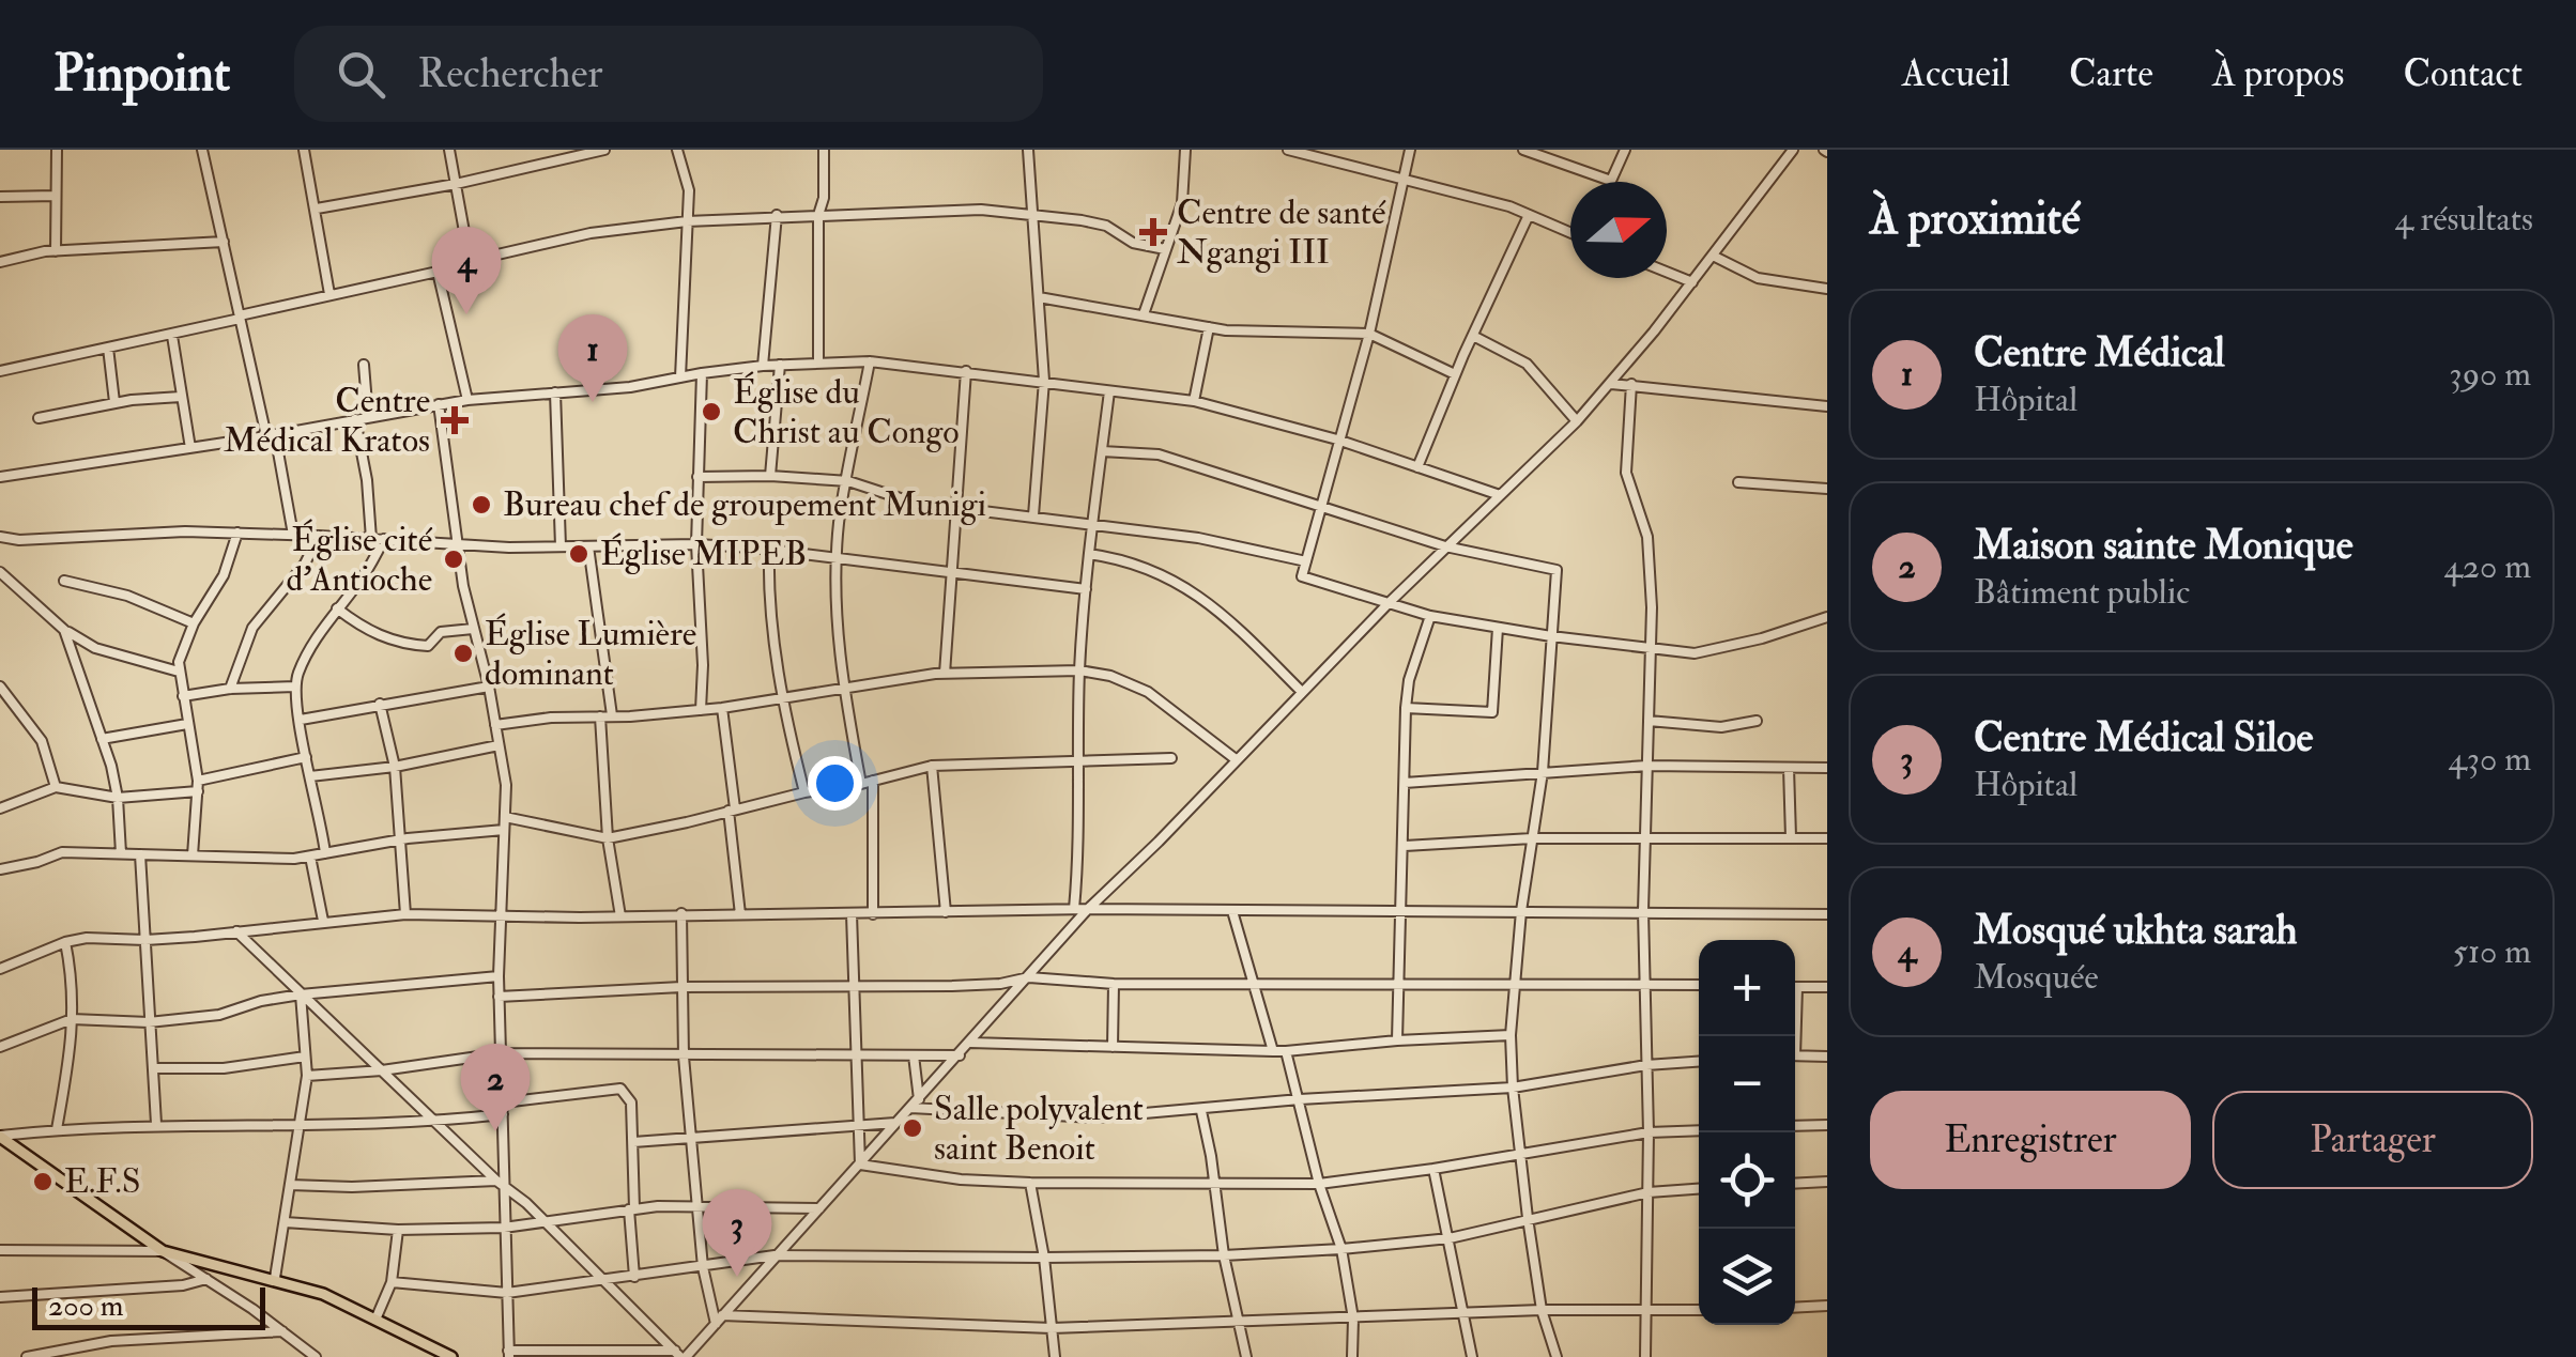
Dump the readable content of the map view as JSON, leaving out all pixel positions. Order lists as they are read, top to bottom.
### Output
{
  "places": {
    "health": ["Centre de santé Ngangi III", "Centre Médical Kratos"],
    "other": [
      "Église du Christ au Congo",
      "Bureau chef de groupement Munigi",
      "Église MIPEB",
      "Église cité d'Antioche",
      "Église Lumière dominant",
      "Salle polyvalent saint Benoit",
      "E.F.S"
    ]
  },
  "scale_bar": "200 m",
  "north": "right",
  "page": {
    "header": "Pinpoint",
    "search": "Rechercher",
    "nav": [
      "Accueil",
      "Carte",
      "À propos",
      "Contact"
    ],
    "heading": ["À proximité", "4 résultats"],
    "pins": [
      "4",
      "1",
      "2",
      "3"
    ],
    "list": [
      {
        "mark": "1",
        "name": "Centre Médical",
        "note": "Hôpital",
        "value": "390 m"
      },
      {
        "mark": "2",
        "name": "Maison sainte Monique",
        "note": "Bâtiment public",
        "value": "420 m"
      },
      {
        "mark": "3",
        "name": "Centre Médical Siloe",
        "note": "Hôpital",
        "value": "430 m"
      },
      {
        "mark": "4",
        "name": "Mosqué ukhta sarah",
        "note": "Mosquée",
        "value": "510 m"
      }
    ],
    "map_buttons": ["+", "−"],
    "buttons": ["Enregistrer", "Partager"],
    "scale": "200 m"
  }
}
